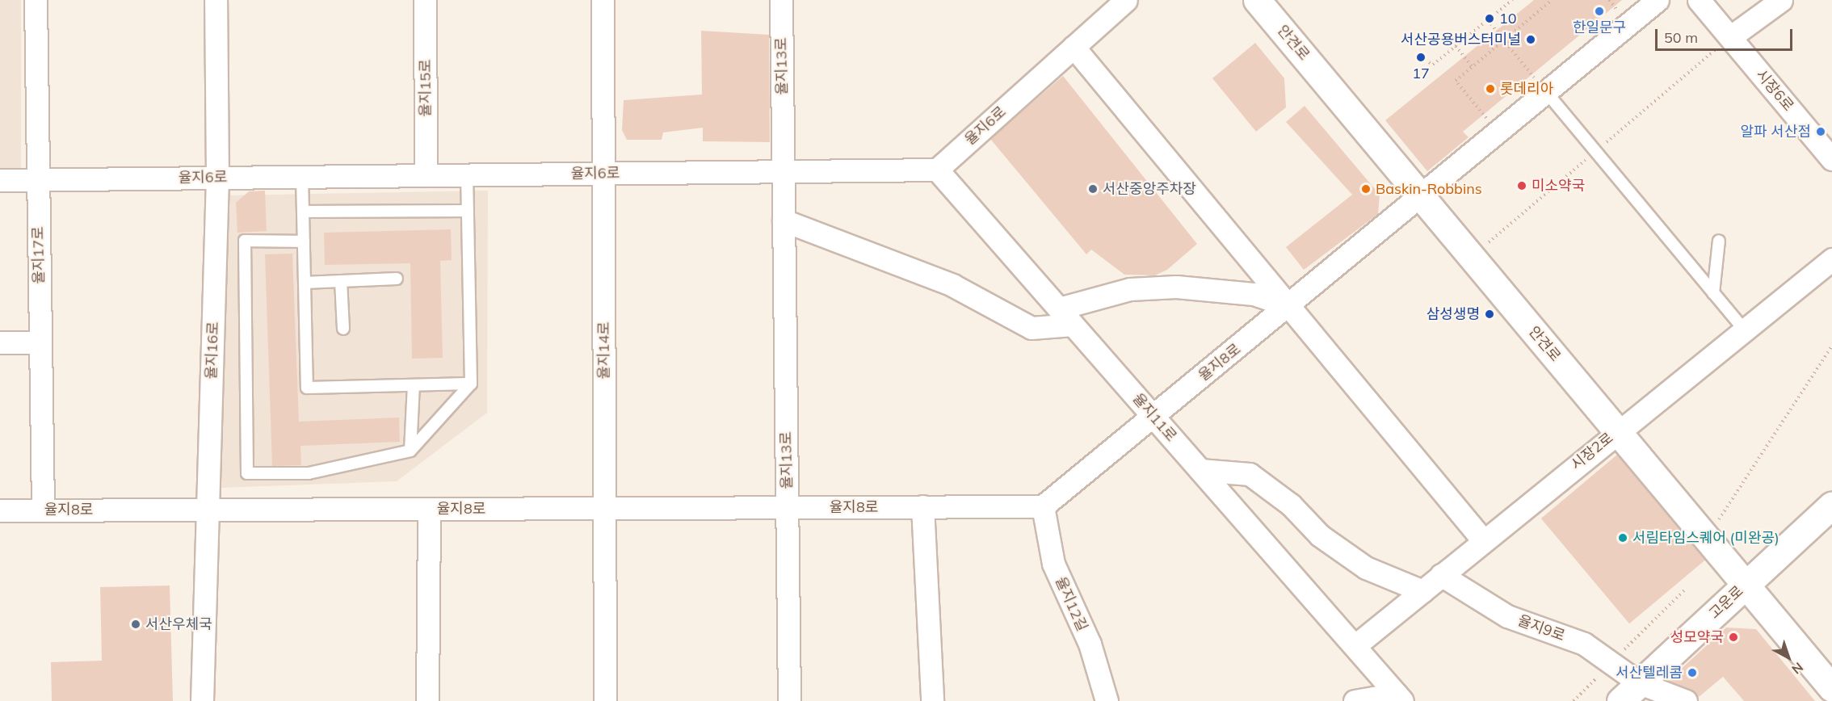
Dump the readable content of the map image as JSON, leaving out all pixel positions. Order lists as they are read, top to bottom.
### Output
{
  "streets": {
    "street": [
      "안견로",
      "율지13로",
      "율지15로",
      "시장6로",
      "율지6로",
      "율지17로",
      "율지16로",
      "율지14로",
      "율지8로",
      "율지11로",
      "시장2로",
      "고운로",
      "율지12길",
      "율지9로"
    ]
  },
  "crossings": [
    ["안견로", "율지8로"],
    ["안견로", "시장2로"],
    ["안견로", "고운로"],
    ["율지13로", "율지6로"],
    ["율지13로", "율지8로"],
    ["율지15로", "율지6로"],
    ["율지6로", "율지17로"],
    ["율지6로", "율지16로"],
    ["율지6로", "율지14로"],
    ["율지6로", "율지11로"],
    ["율지17로", "율지8로"],
    ["율지16로", "율지8로"],
    ["율지14로", "율지8로"],
    ["율지8로", "율지11로"],
    ["율지8로", "율지12길"],
    ["율지11로", "시장2로"],
    ["시장2로", "율지9로"],
    ["고운로", "율지9로"]
  ],
  "places": [
    "한일문구",
    "10",
    "서산공용버스터미널",
    "17",
    "롯데리아",
    "알파 서산점",
    "미소약국",
    "서산중앙주차장",
    "Baskin-Robbins",
    "삼성생명",
    "서림타임스퀘어 (미완공)",
    "서산우체국",
    "성모약국",
    "서산텔레콤"
  ],
  "scale_bar": "50 m",
  "north": "bottom right"
}
